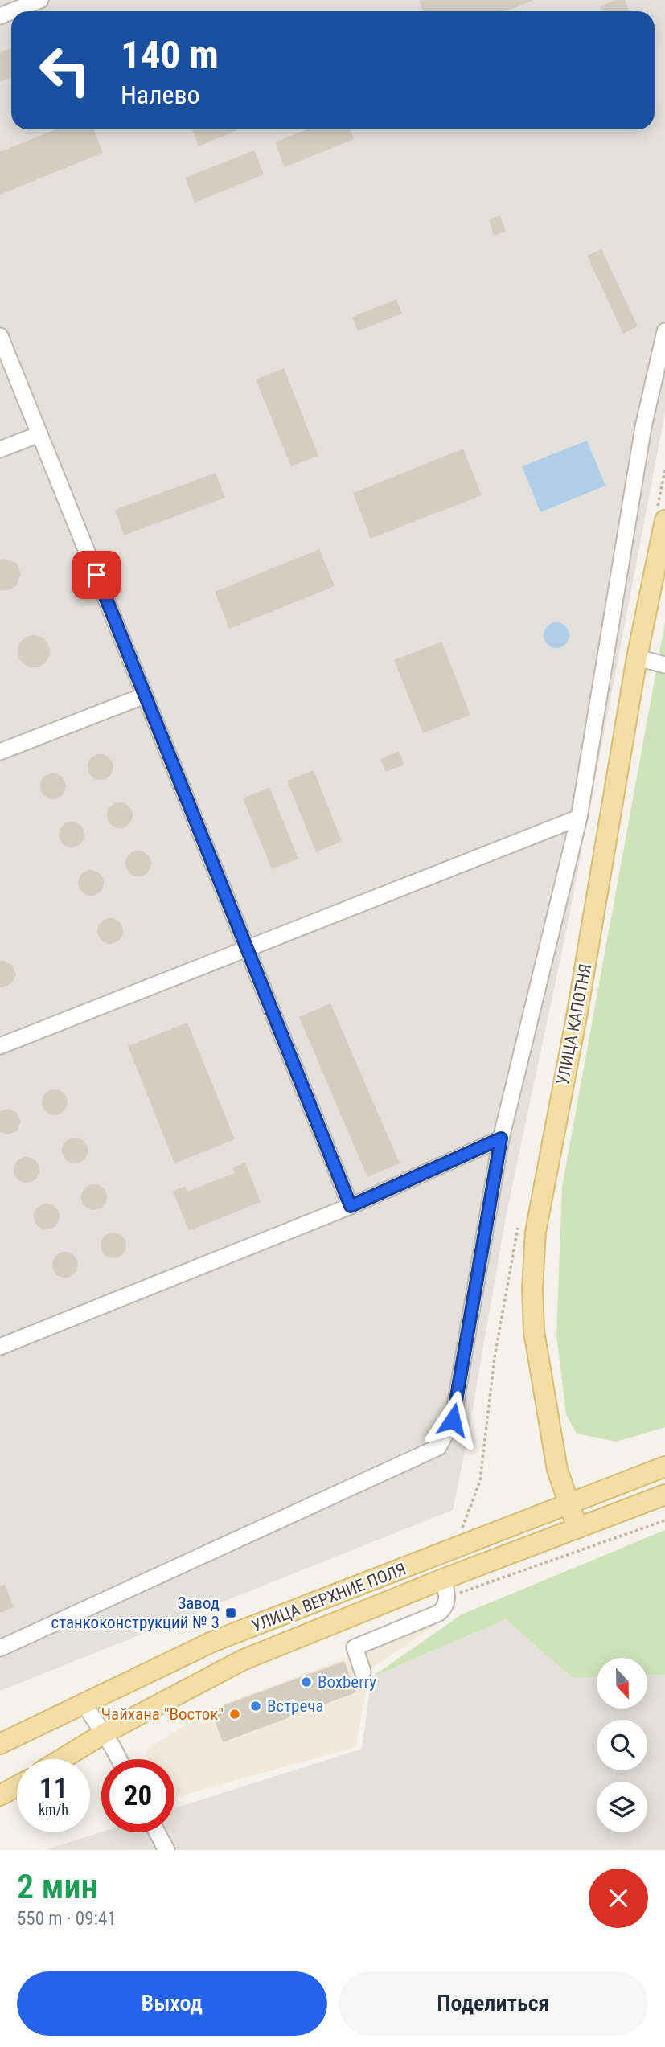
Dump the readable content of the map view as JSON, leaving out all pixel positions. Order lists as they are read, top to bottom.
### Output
{
  "streets": {
    "main road": ["УЛИЦА КАПОТНЯ", "УЛИЦА ВЕРХНИЕ ПОЛЯ"]
  },
  "crossings": [
    ["УЛИЦА КАПОТНЯ", "УЛИЦА ВЕРХНИЕ ПОЛЯ"]
  ],
  "places": {
    "transit": ["Завод станкоконструкций № 3"],
    "other": ["Boxberry", "Встреча", "Чайхана \"Восток\""]
  },
  "north": "bottom",
  "page": {
    "turn": ["140 m", "Налево"],
    "speed": "11 km/h",
    "limit": "20",
    "heading": ["2 мин", "550 m · 09:41"],
    "buttons": ["Выход", "Поделиться"]
  }
}
